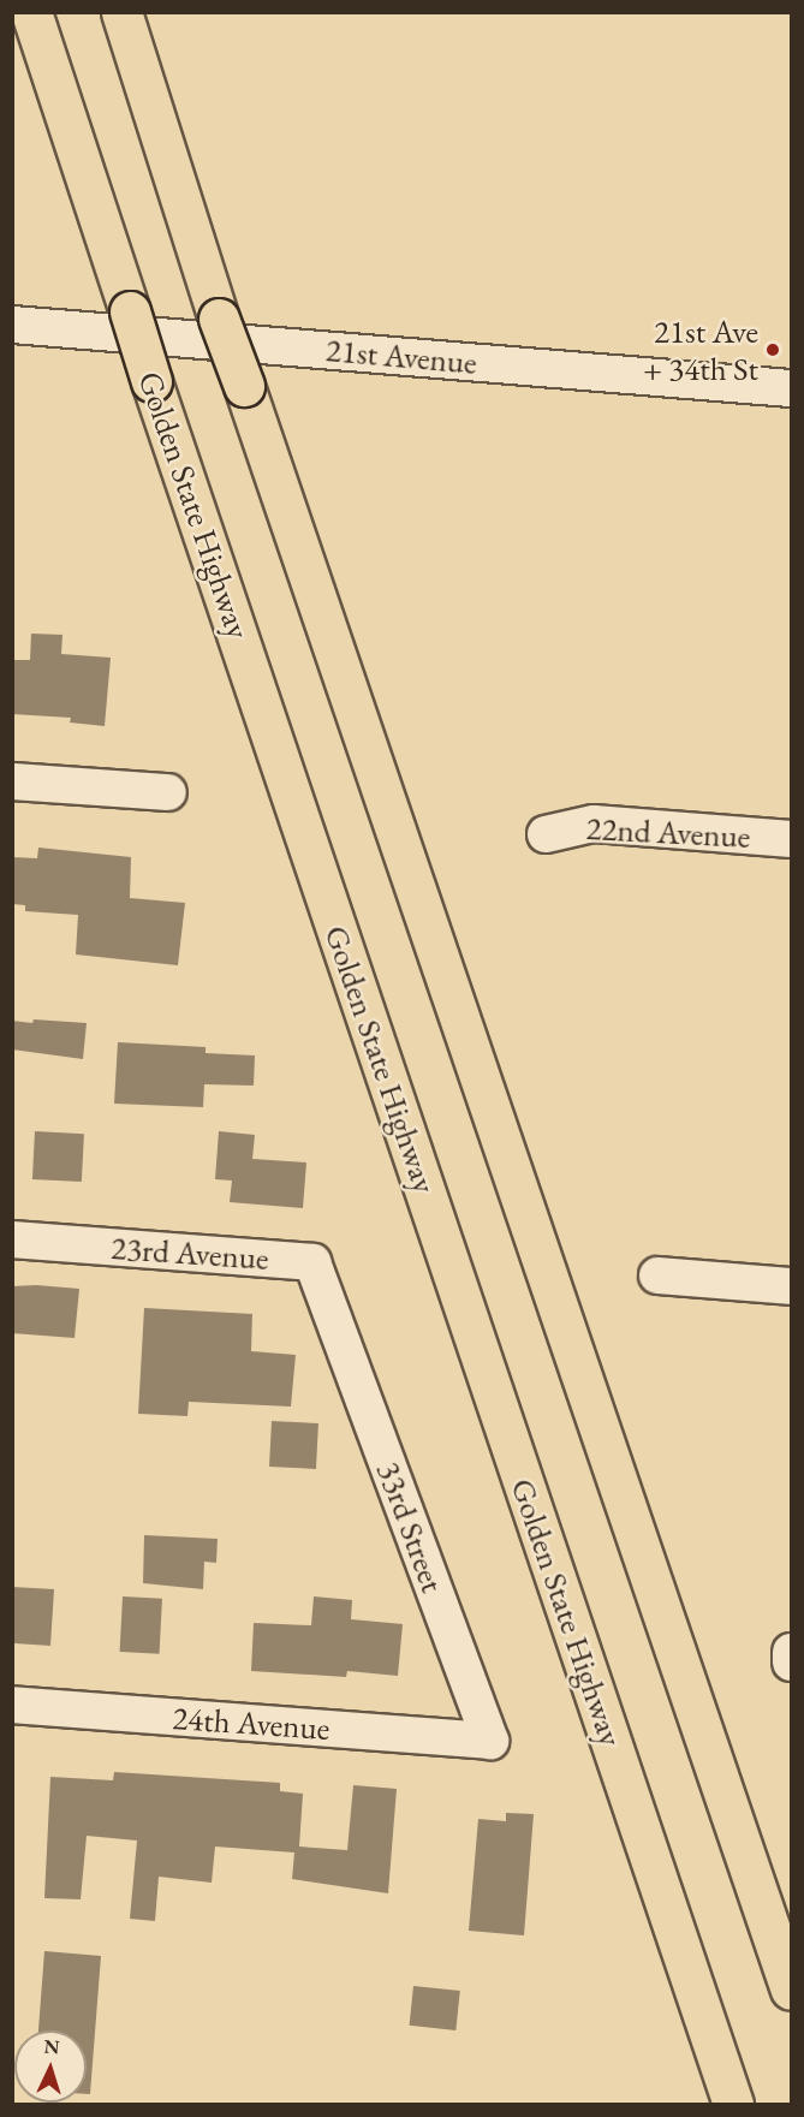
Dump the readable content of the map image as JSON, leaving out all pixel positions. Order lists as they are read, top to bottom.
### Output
{
  "streets": {
    "highway": ["Golden State Highway"],
    "street": [
      "21st Avenue",
      "22nd Avenue",
      "23rd Avenue",
      "33rd Street",
      "24th Avenue"
    ]
  },
  "crossings": [
    ["23rd Avenue", "33rd Street"],
    ["33rd Street", "24th Avenue"]
  ],
  "places": ["21st Ave + 34th St"],
  "north": "top"
}
